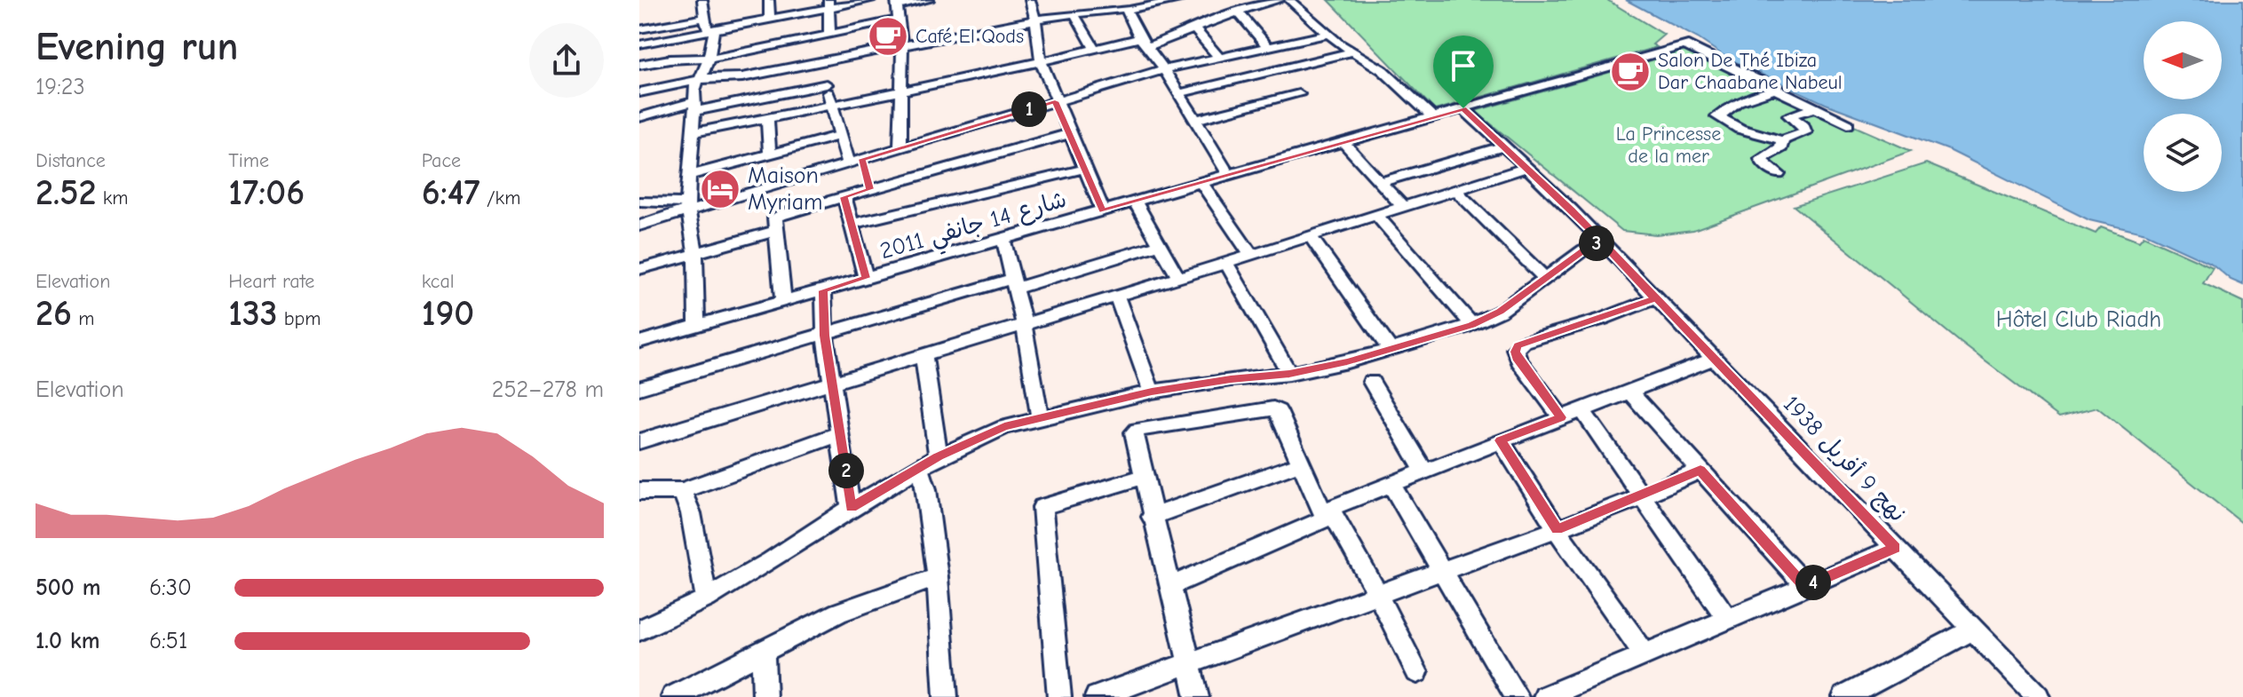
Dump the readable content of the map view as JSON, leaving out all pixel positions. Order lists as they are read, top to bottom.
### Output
{
  "streets": {
    "street": ["شارع 14 جانفي 2011", "نهج 9 أفريل 1938"]
  },
  "crossings": [
    ["شارع 14 جانفي 2011", "نهج 9 أفريل 1938"]
  ],
  "parks": ["La Princesse de la mer", "Hôtel Club Riadh"],
  "places": {
    "cafe": ["Café El Qods", "Salon De Thé Ibiza Dar Chaabane Nabeul"],
    "hotel": ["Maison Myriam"]
  },
  "north": "left",
  "page": {
    "heading": ["Evening run", "19:23"],
    "pins": [
      "1",
      "3",
      "2",
      "4"
    ],
    "stats": [
      ["Distance", "2.52 km"],
      ["Time", "17:06"],
      ["Pace", "6:47 /km"],
      ["Elevation", "26 m"],
      ["Heart rate", "133 bpm"],
      ["kcal", "190"]
    ],
    "chart": ["Elevation", "252–278 m"],
    "list": [
      {
        "name": "500 m",
        "note": "6:30"
      },
      {
        "name": "1.0 km",
        "note": "6:51"
      }
    ]
  }
}
